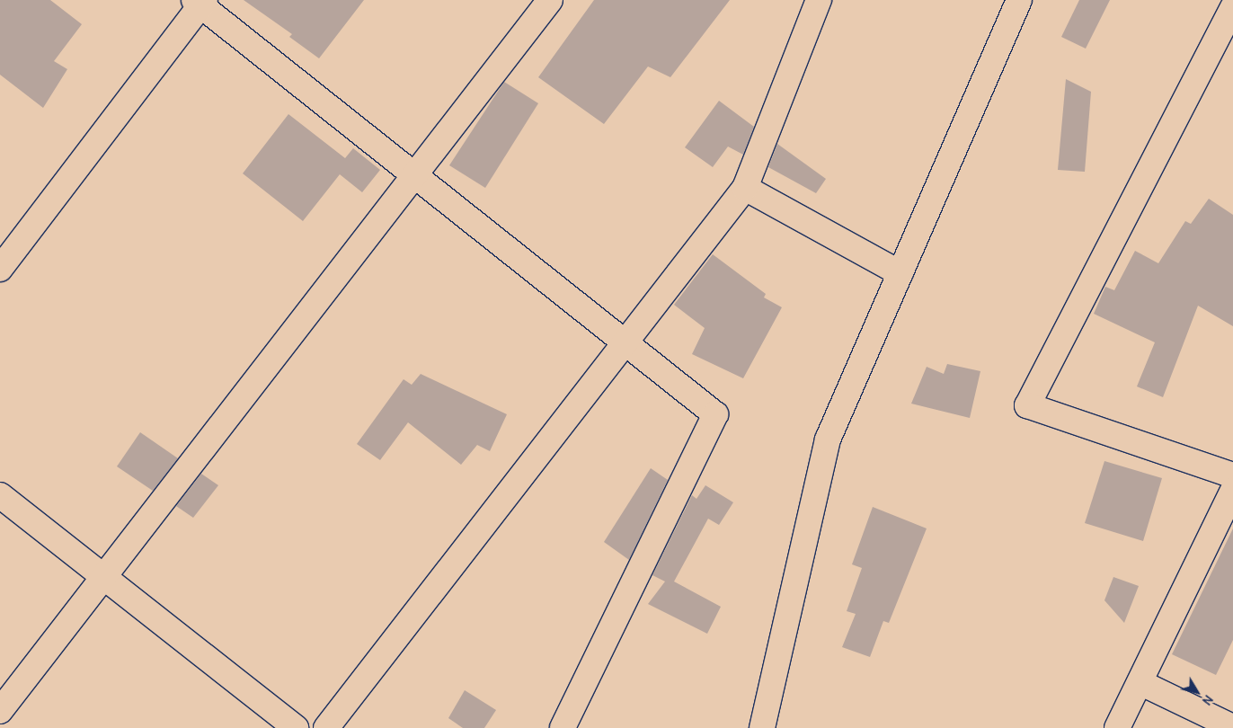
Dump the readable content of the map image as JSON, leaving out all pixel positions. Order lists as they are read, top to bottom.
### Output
{
  "north": "bottom right"
}
